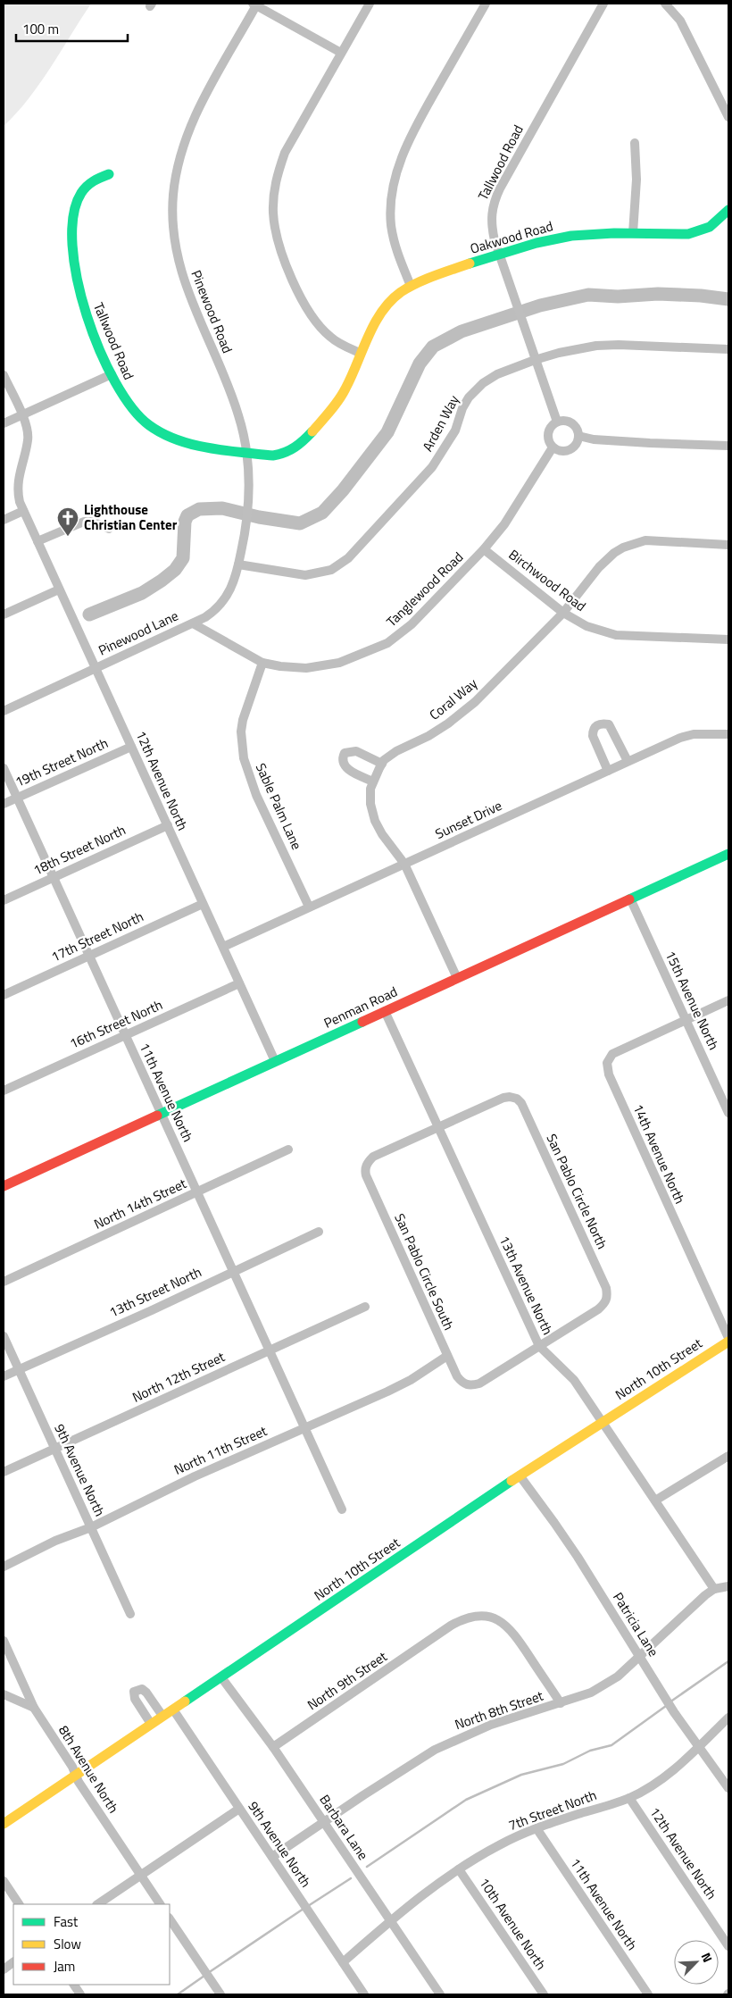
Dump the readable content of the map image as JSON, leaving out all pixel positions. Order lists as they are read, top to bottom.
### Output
{
  "streets": {
    "street": [
      "Tallwood Road",
      "Oakwood Road",
      "Pinewood Road",
      "Arden Way",
      "Birchwood Road",
      "Tanglewood Road",
      "Pinewood Lane",
      "Coral Way",
      "19th Street North",
      "12th Avenue North",
      "Sable Palm Lane",
      "Sunset Drive",
      "18th Street North",
      "17th Street North",
      "15th Avenue North",
      "Penman Road",
      "16th Street North",
      "11th Avenue North",
      "14th Avenue North",
      "San Pablo Circle North",
      "North 14th Street",
      "San Pablo Circle South",
      "13th Avenue North",
      "13th Street North",
      "North 10th Street",
      "North 12th Street",
      "North 11th Street",
      "9th Avenue North",
      "Patricia Lane",
      "North 9th Street",
      "North 8th Street",
      "8th Avenue North",
      "7th Street North",
      "Barbara Lane",
      "10th Avenue North"
    ]
  },
  "crossings": [
    ["Tallwood Road", "Oakwood Road"],
    ["Tallwood Road", "Pinewood Road"],
    ["Tallwood Road", "Arden Way"],
    ["Tallwood Road", "Tanglewood Road"],
    ["Oakwood Road", "Pinewood Road"],
    ["Pinewood Road", "Arden Way"],
    ["Pinewood Road", "Tanglewood Road"],
    ["Pinewood Road", "Pinewood Lane"],
    ["Birchwood Road", "Tanglewood Road"],
    ["Birchwood Road", "Coral Way"],
    ["Tanglewood Road", "Pinewood Lane"],
    ["Tanglewood Road", "Sable Palm Lane"],
    ["Pinewood Lane", "12th Avenue North"],
    ["Coral Way", "Sunset Drive"],
    ["Coral Way", "Penman Road"],
    ["19th Street North", "12th Avenue North"],
    ["19th Street North", "11th Avenue North"],
    ["12th Avenue North", "Sunset Drive"],
    ["12th Avenue North", "18th Street North"],
    ["12th Avenue North", "17th Street North"],
    ["12th Avenue North", "Penman Road"],
    ["12th Avenue North", "16th Street North"],
    ["12th Avenue North", "7th Street North"],
    ["Sable Palm Lane", "Sunset Drive"],
    ["18th Street North", "11th Avenue North"],
    ["17th Street North", "11th Avenue North"],
    ["15th Avenue North", "Penman Road"],
    ["15th Avenue North", "14th Avenue North"],
    ["Penman Road", "11th Avenue North"],
    ["Penman Road", "13th Avenue North"],
    ["16th Street North", "11th Avenue North"],
    ["11th Avenue North", "North 14th Street"],
    ["11th Avenue North", "13th Street North"],
    ["11th Avenue North", "North 12th Street"],
    ["11th Avenue North", "North 11th Street"],
    ["11th Avenue North", "7th Street North"],
    ["San Pablo Circle North", "San Pablo Circle South"],
    ["San Pablo Circle North", "13th Avenue North"],
    ["San Pablo Circle South", "13th Avenue North"],
    ["San Pablo Circle South", "North 11th Street"],
    ["13th Avenue North", "North 10th Street"],
    ["13th Avenue North", "North 8th Street"],
    ["13th Street North", "9th Avenue North"],
    ["North 10th Street", "9th Avenue North"],
    ["North 10th Street", "Patricia Lane"],
    ["North 10th Street", "8th Avenue North"],
    ["North 10th Street", "Barbara Lane"],
    ["North 12th Street", "9th Avenue North"],
    ["North 11th Street", "9th Avenue North"],
    ["9th Avenue North", "North 8th Street"],
    ["9th Avenue North", "7th Street North"],
    ["Patricia Lane", "North 8th Street"],
    ["Patricia Lane", "7th Street North"],
    ["North 9th Street", "North 8th Street"],
    ["North 9th Street", "Barbara Lane"],
    ["North 8th Street", "Barbara Lane"],
    ["7th Street North", "Barbara Lane"],
    ["7th Street North", "10th Avenue North"]
  ],
  "places": {
    "church": ["Lighthouse Christian Center"]
  },
  "legend": ["Fast", "Slow", "Jam"],
  "scale_bar": "100 m",
  "north": "top right"
}
